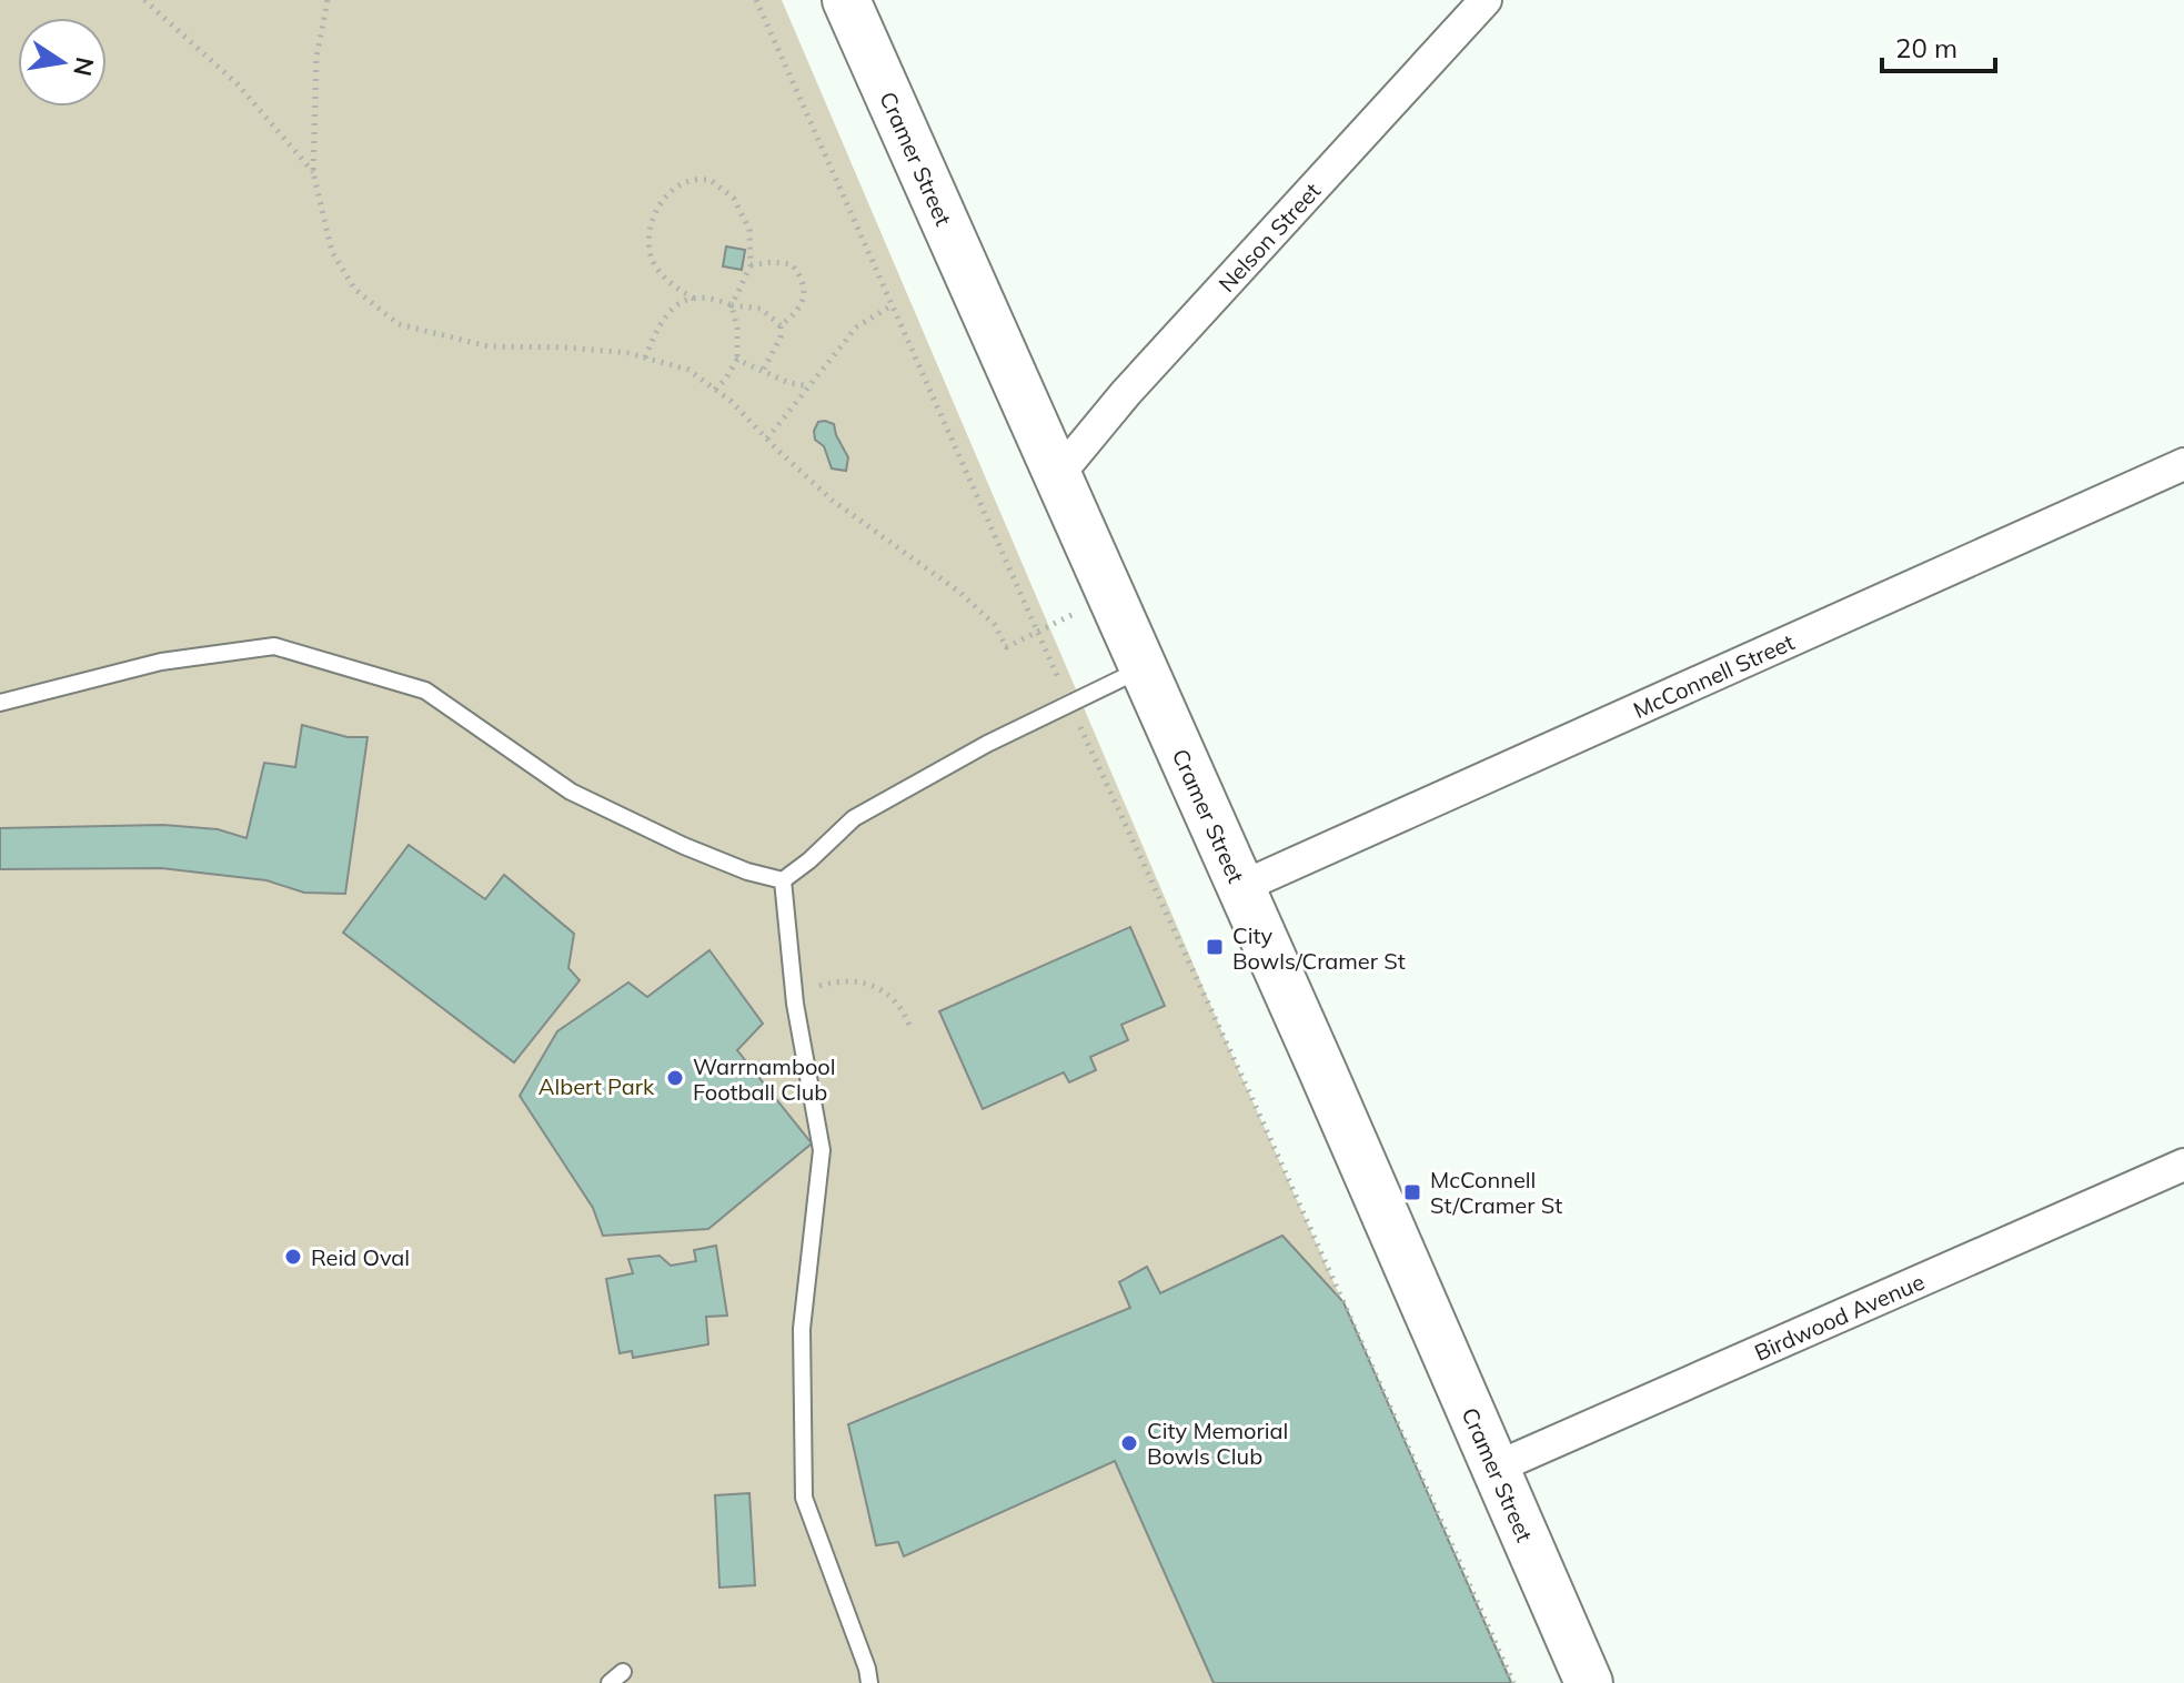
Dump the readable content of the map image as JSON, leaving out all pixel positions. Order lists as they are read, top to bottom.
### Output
{
  "streets": {
    "street": [
      "Cramer Street",
      "Nelson Street",
      "McConnell Street",
      "Birdwood Avenue"
    ]
  },
  "crossings": [
    ["Cramer Street", "Nelson Street"],
    ["Cramer Street", "McConnell Street"],
    ["Cramer Street", "Birdwood Avenue"]
  ],
  "parks": ["Albert Park"],
  "places": {
    "transit": ["City Bowls/Cramer St", "McConnell St/Cramer St"],
    "other": ["Warrnambool Football Club", "Reid Oval", "City Memorial Bowls Club"]
  },
  "scale_bar": "20 m",
  "north": "right"
}
